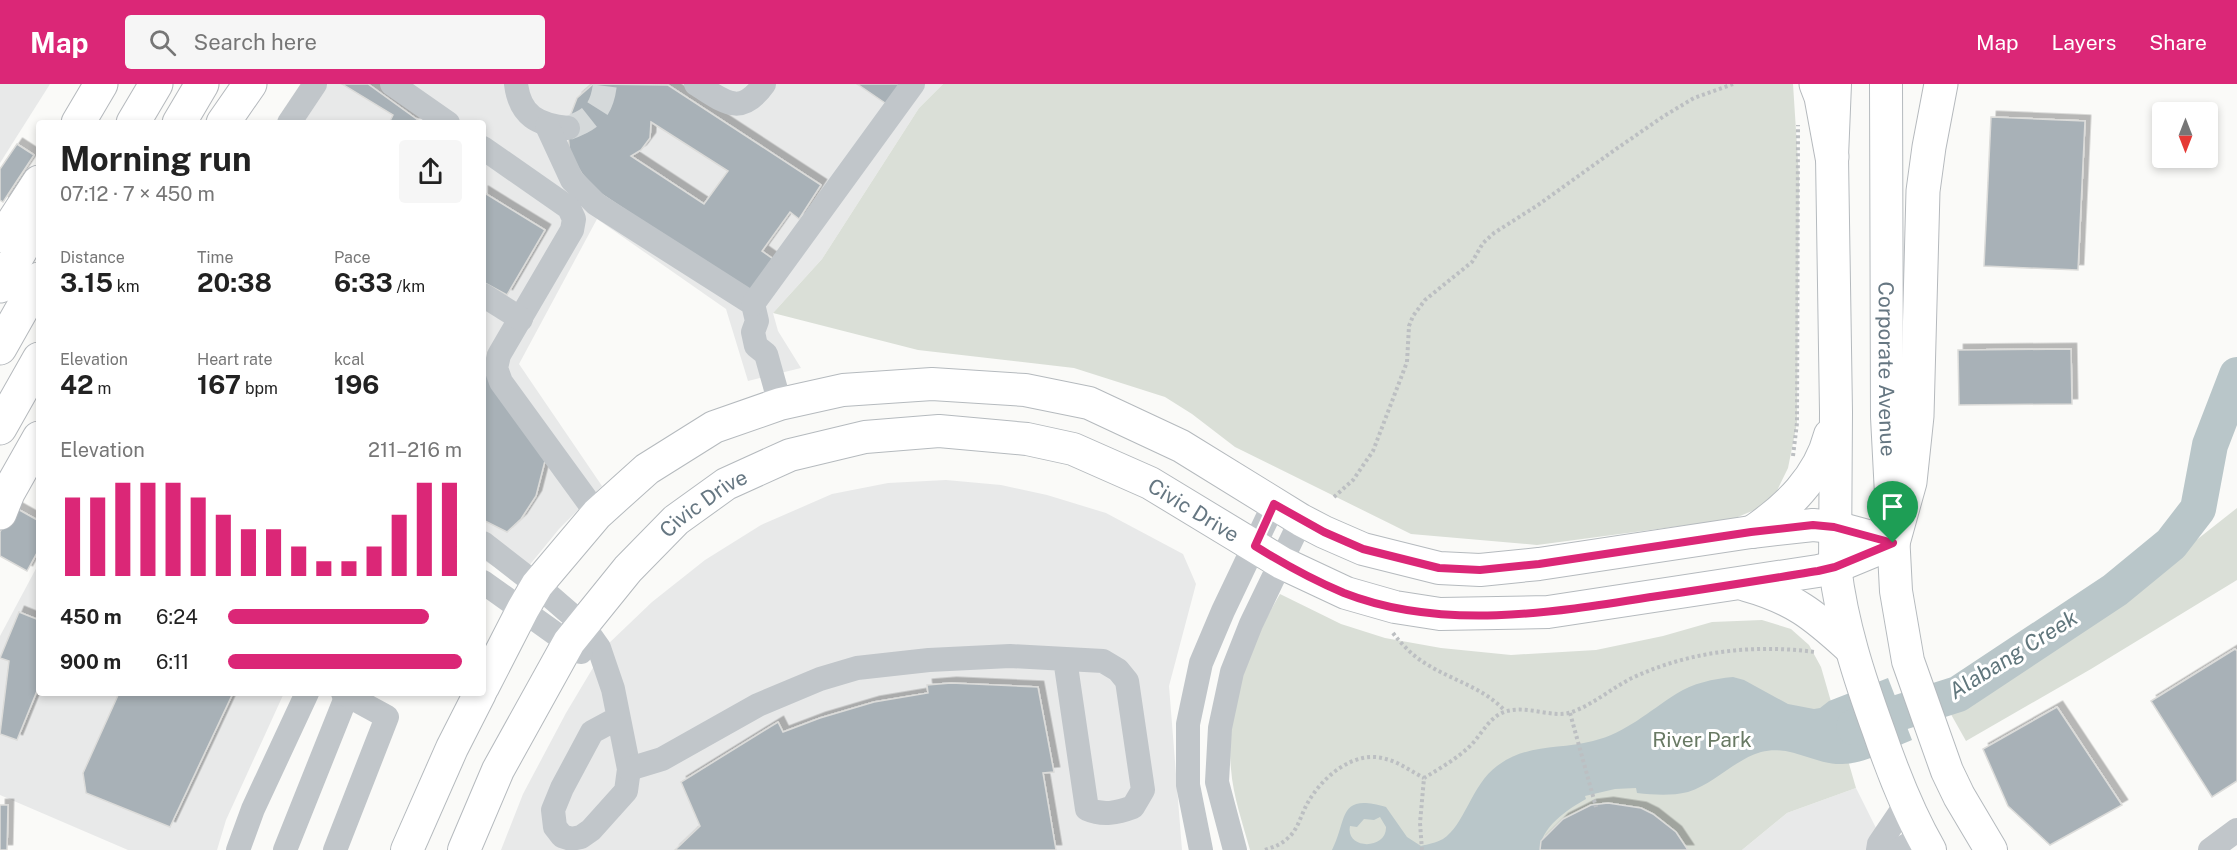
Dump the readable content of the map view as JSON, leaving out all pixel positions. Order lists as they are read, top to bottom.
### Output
{
  "streets": {
    "main road": ["Corporate Avenue", "Civic Drive"]
  },
  "crossings": [
    ["Corporate Avenue", "Civic Drive"]
  ],
  "water": ["Alabang Creek"],
  "parks": ["River Park"],
  "north": "bottom",
  "page": {
    "header": "Map",
    "search": "Search here",
    "nav": ["Map", "Layers", "Share"],
    "heading": ["Morning run", "07:12 · 7 × 450 m"],
    "stats": [
      ["Distance", "3.15 km"],
      ["Time", "20:38"],
      ["Pace", "6:33 /km"],
      ["Elevation", "42 m"],
      ["Heart rate", "167 bpm"],
      ["kcal", "196"]
    ],
    "chart": ["Elevation", "211–216 m"],
    "list": [
      {
        "name": "450 m",
        "note": "6:24"
      },
      {
        "name": "900 m",
        "note": "6:11"
      }
    ]
  }
}
